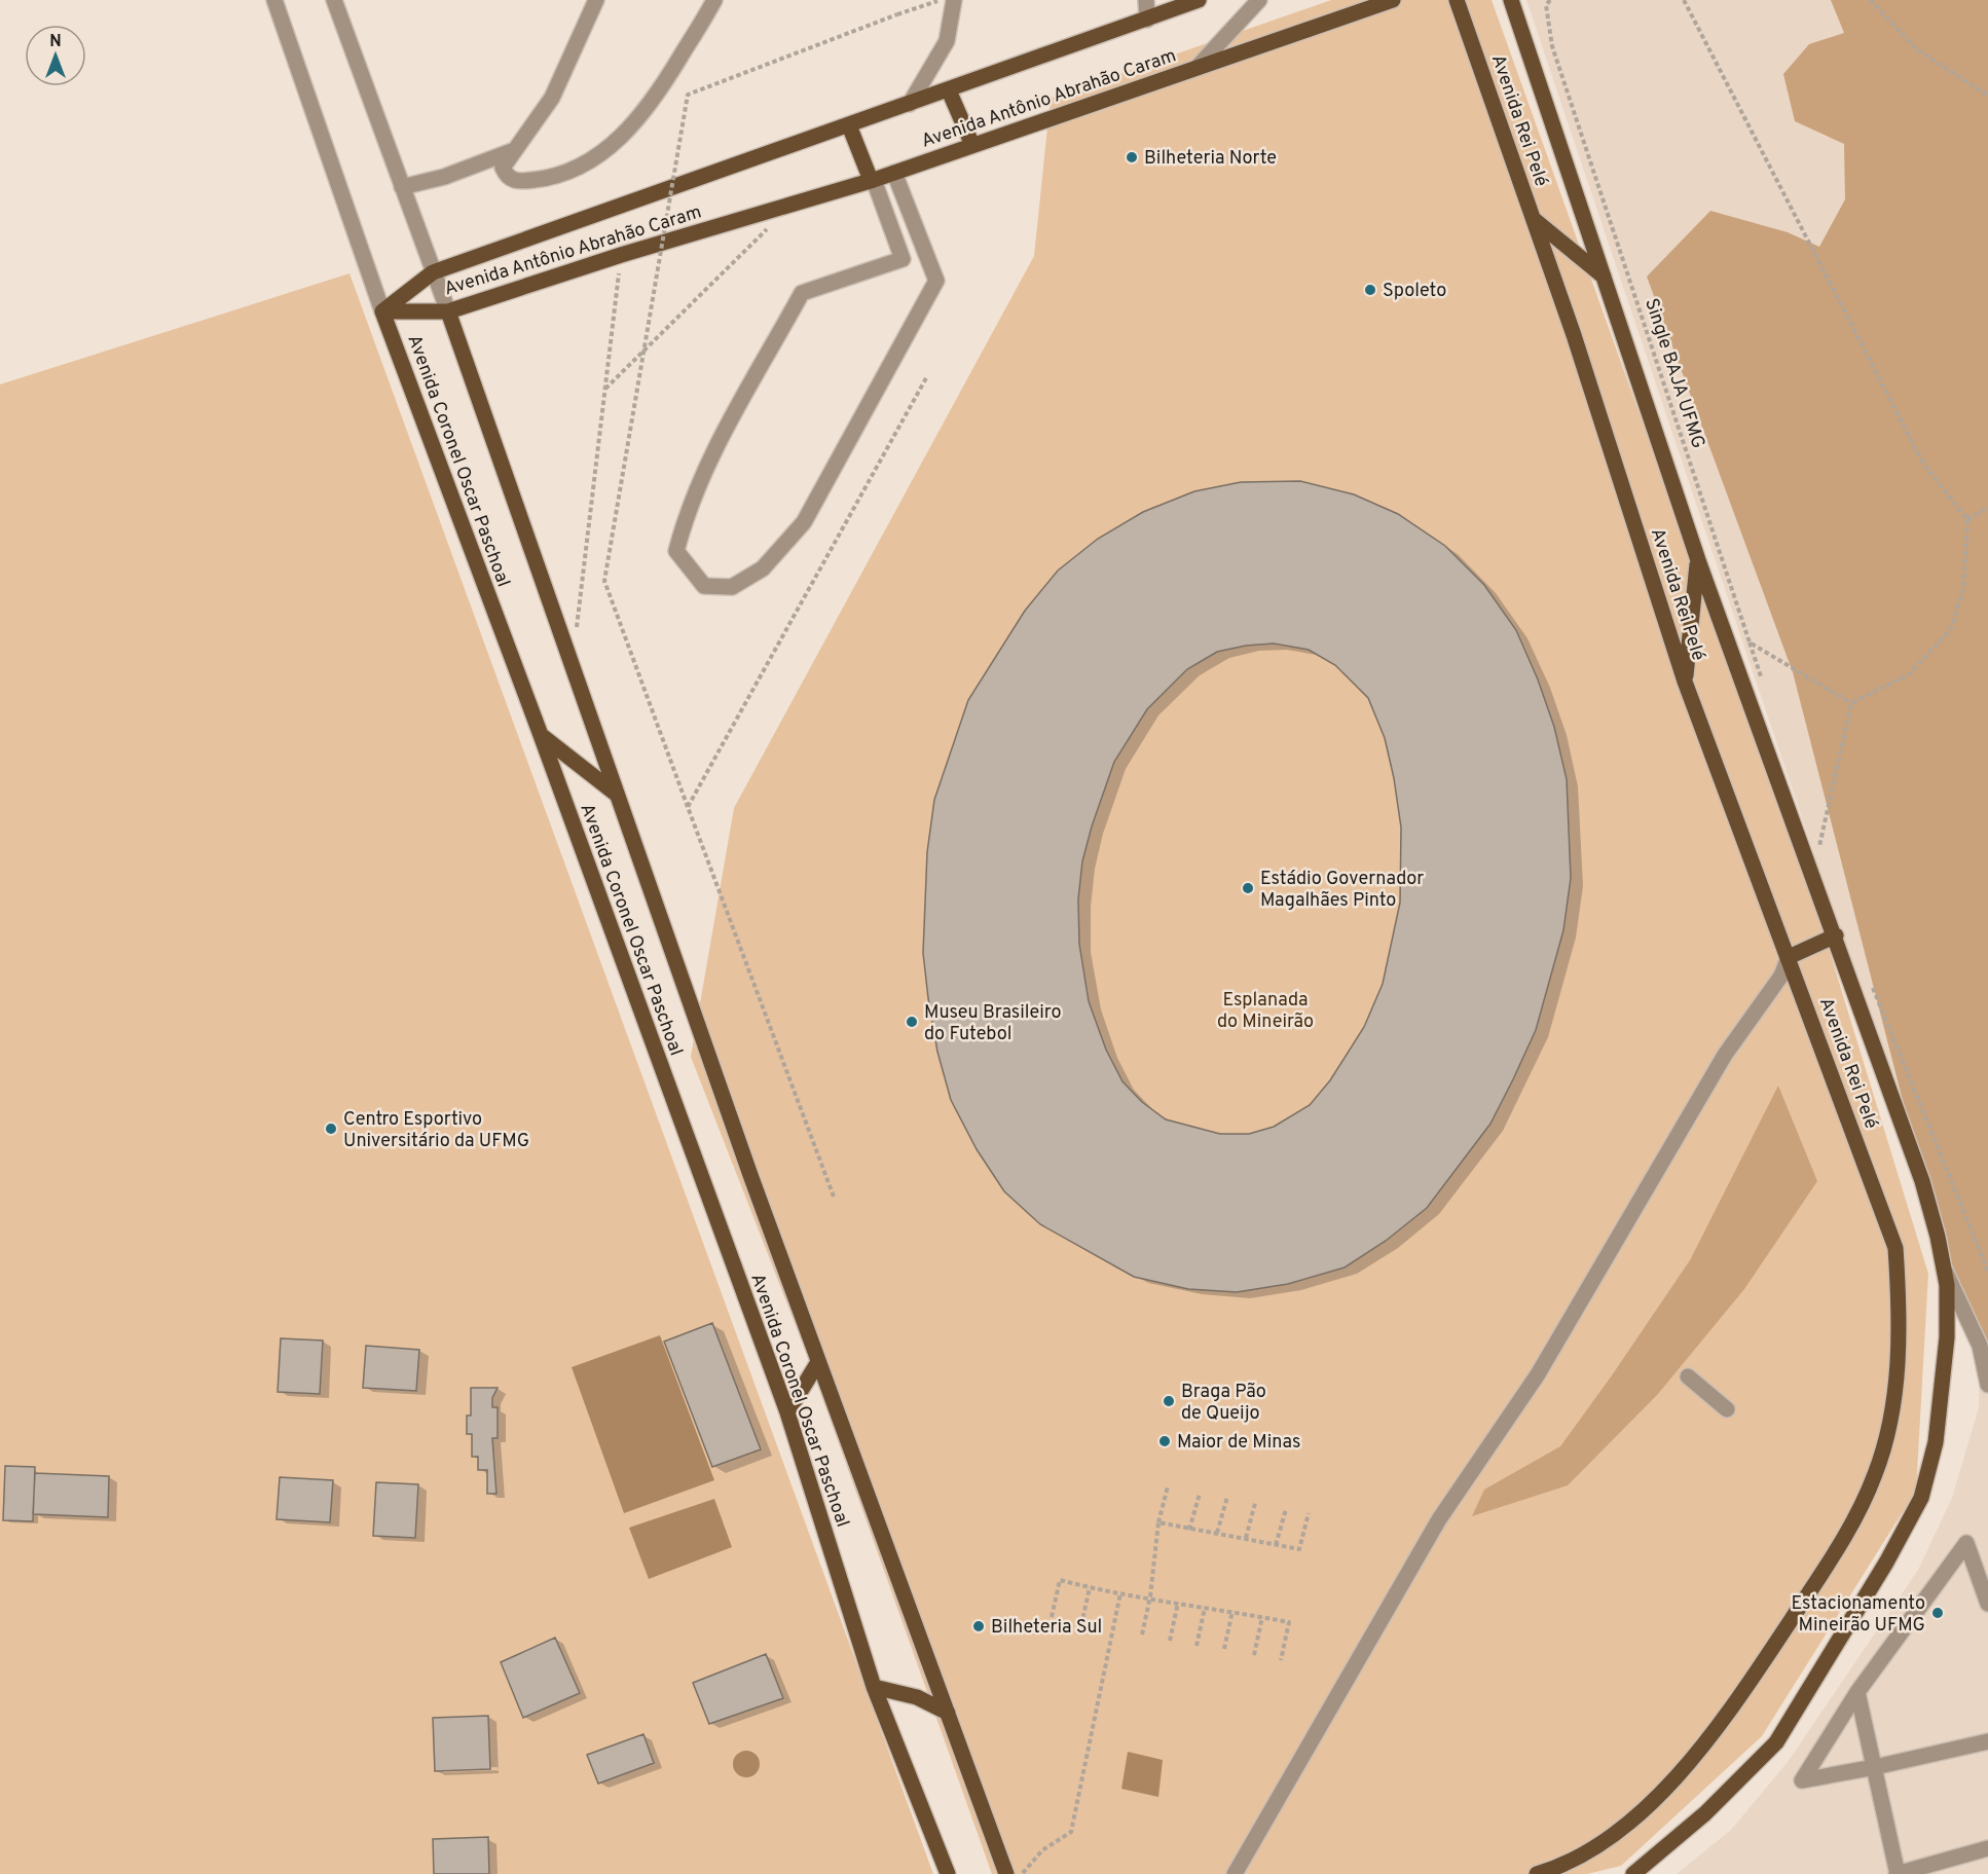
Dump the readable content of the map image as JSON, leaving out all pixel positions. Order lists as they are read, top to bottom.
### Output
{
  "streets": {
    "main road": ["Avenida Antônio Abrahão Caram", "Avenida Rei Pelé", "Avenida Coronel Oscar Paschoal"],
    "path": ["Single BAJA UFMG"]
  },
  "crossings": [
    ["Avenida Antônio Abrahão Caram", "Avenida Coronel Oscar Paschoal"]
  ],
  "parks": ["Esplanada do Mineirão"],
  "places": [
    "Bilheteria Norte",
    "Spoleto",
    "Estádio Governador Magalhães Pinto",
    "Museu Brasileiro do Futebol",
    "Centro Esportivo Universitário da UFMG",
    "Braga Pão de Queijo",
    "Maior de Minas",
    "Estacionamento Mineirão UFMG",
    "Bilheteria Sul"
  ],
  "north": "top"
}
